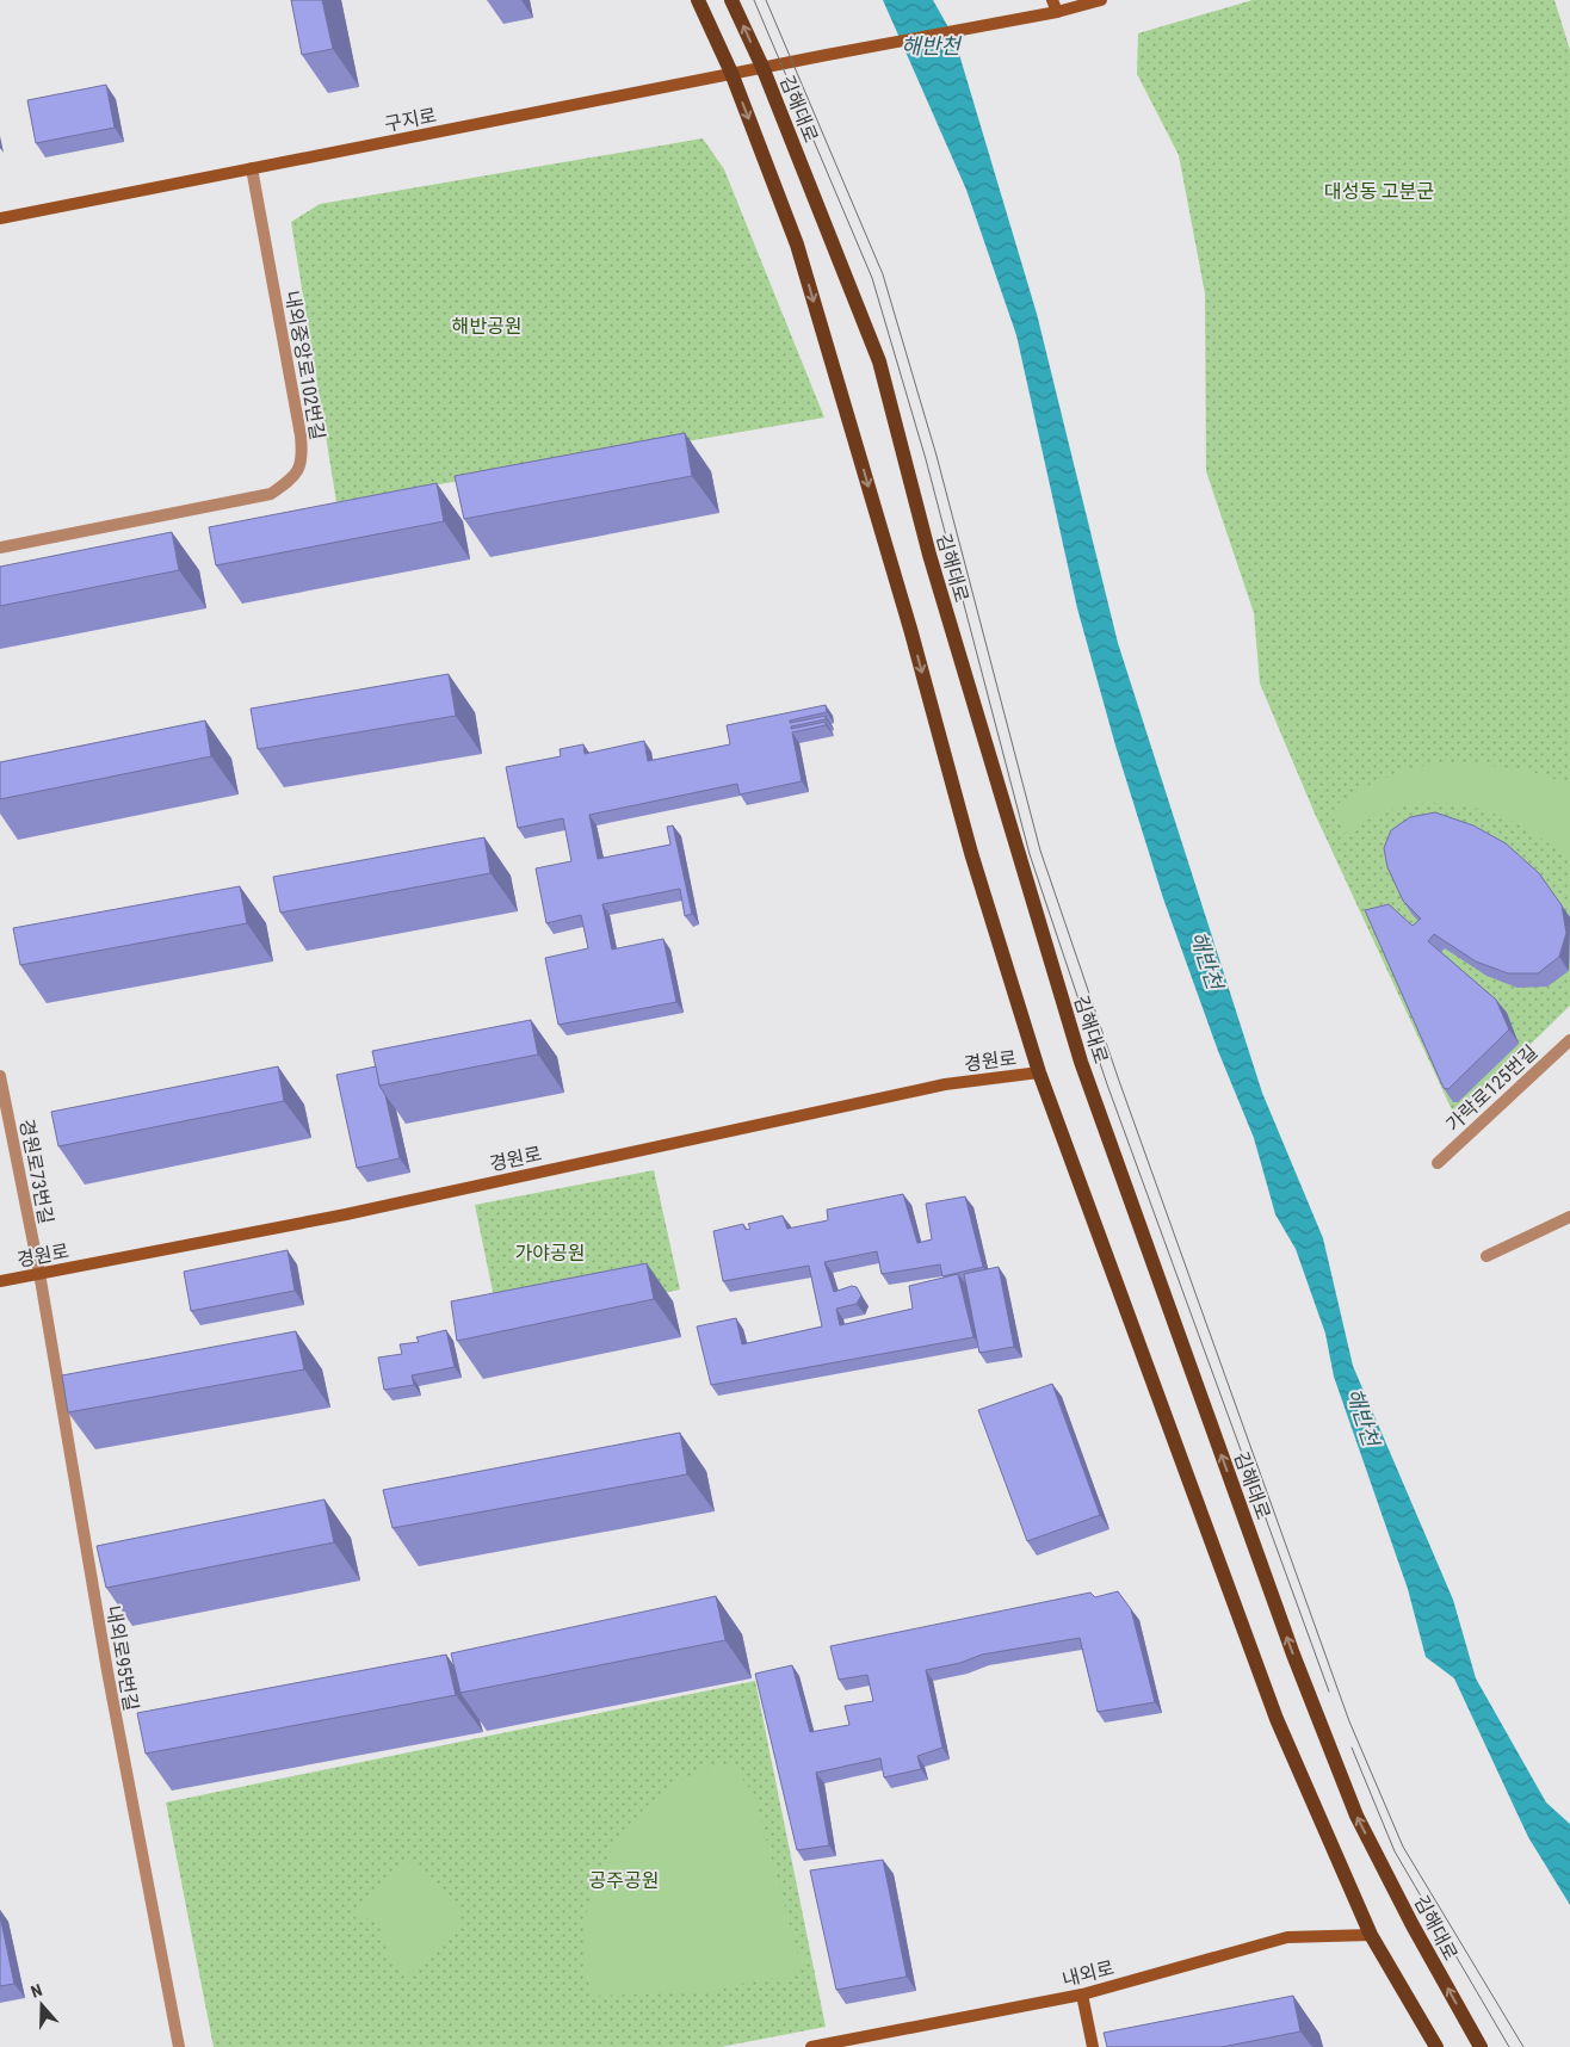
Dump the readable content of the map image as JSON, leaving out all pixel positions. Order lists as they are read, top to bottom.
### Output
{
  "streets": {
    "main road": ["김해대로"],
    "street": [
      "구지로",
      "내외중앙로102번길",
      "경원로",
      "가락로125번길",
      "경원로73번길",
      "내외로95번길",
      "내외로"
    ]
  },
  "crossings": [
    ["김해대로", "구지로"],
    ["구지로", "내외중앙로102번길"],
    ["경원로", "경원로73번길"],
    ["경원로", "내외로95번길"],
    ["경원로73번길", "내외로95번길"]
  ],
  "water": ["해반천"],
  "parks": [
    "대성동 고분군",
    "해반공원",
    "가야공원",
    "공주공원"
  ],
  "north": "top"
}
